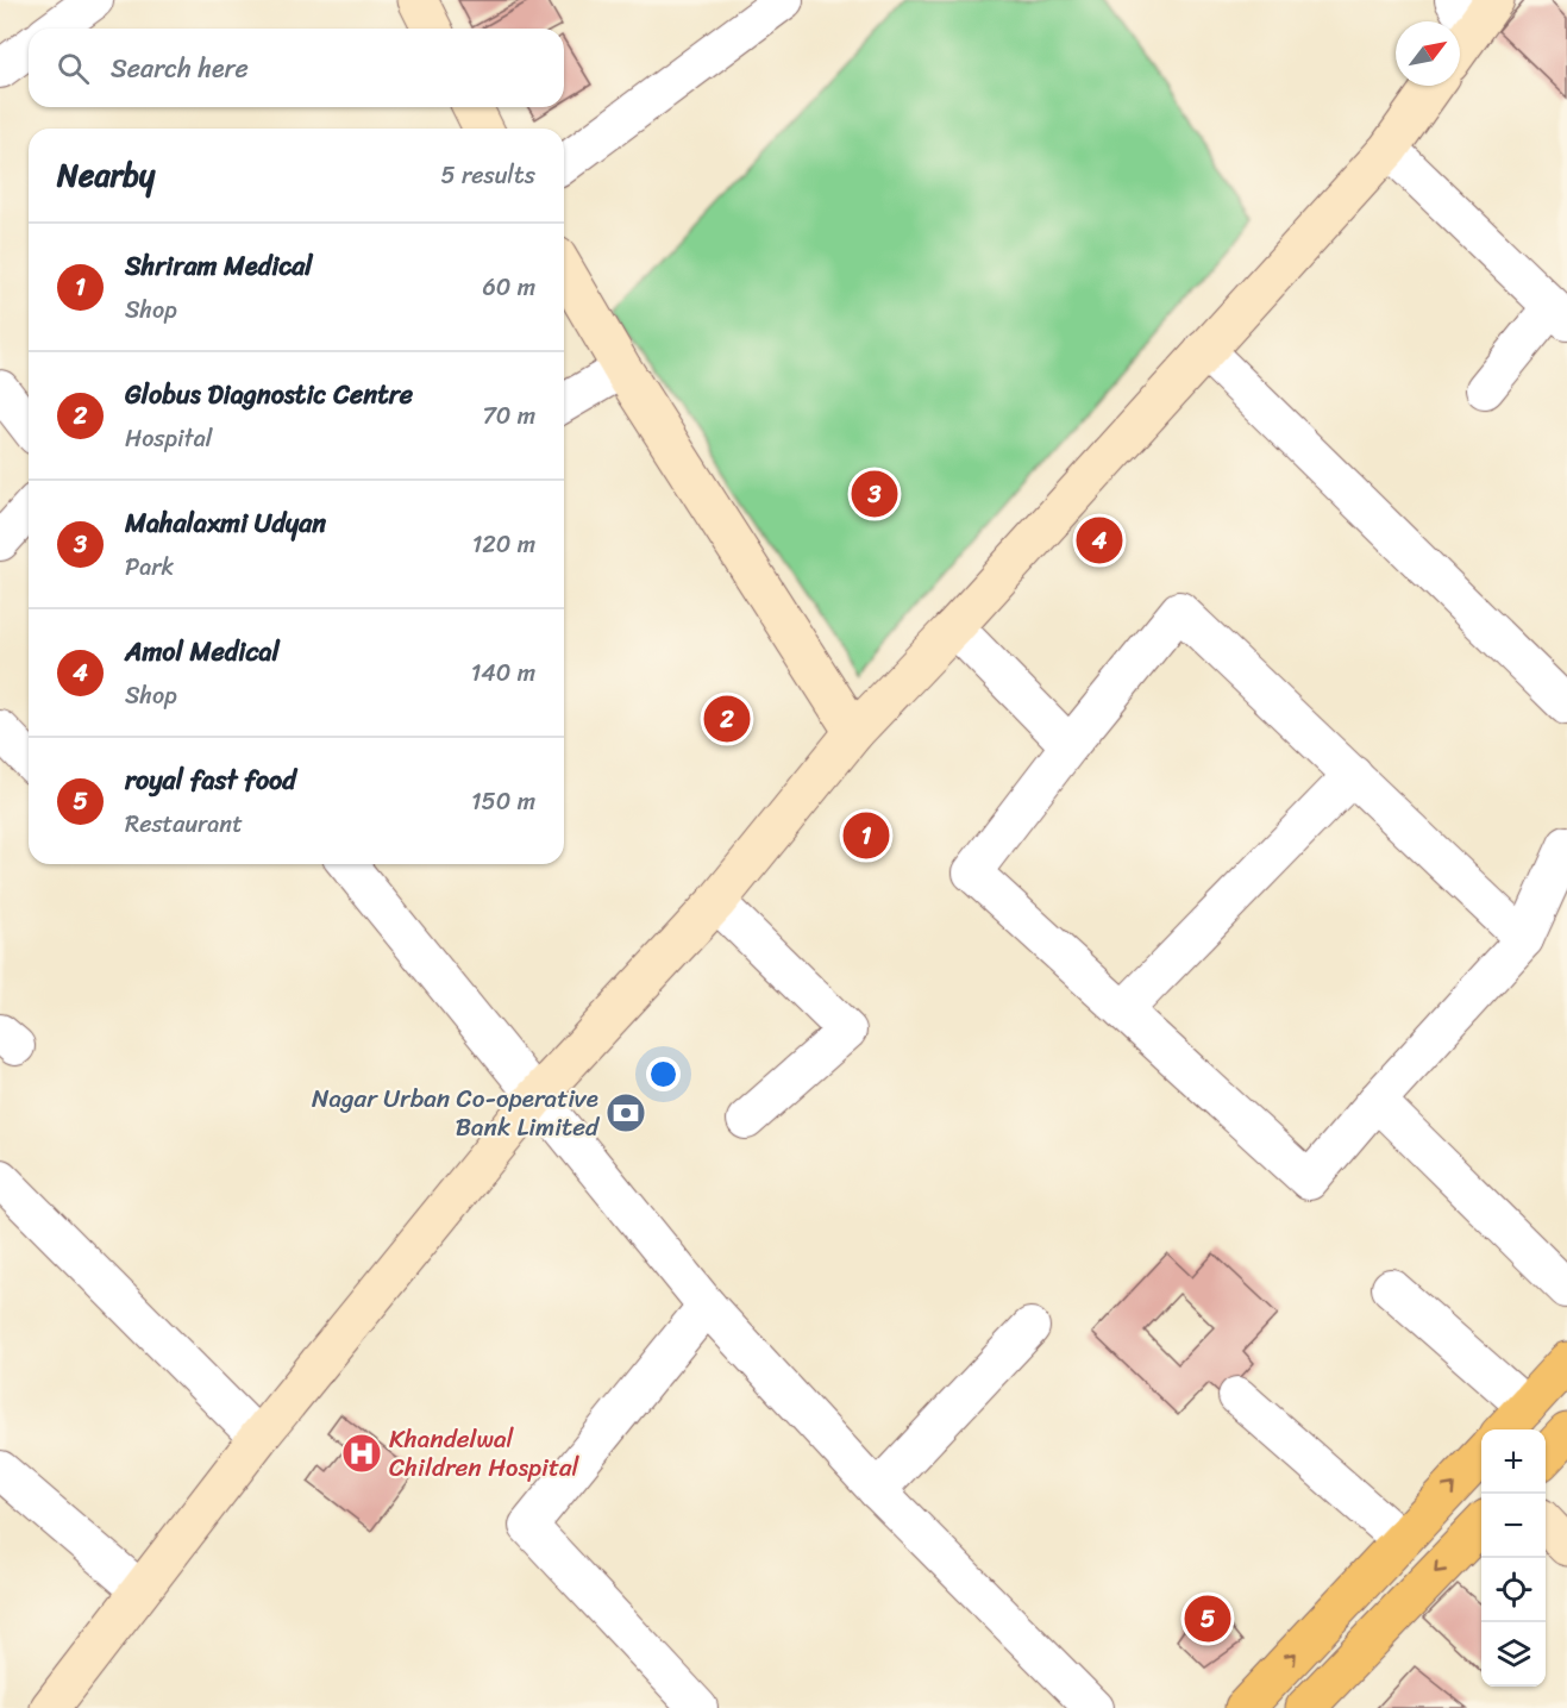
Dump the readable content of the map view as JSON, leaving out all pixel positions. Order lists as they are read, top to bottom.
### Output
{
  "places": {
    "bank": ["Nagar Urban Co-operative Bank Limited"],
    "hospital": ["Khandelwal Children Hospital"]
  },
  "north": "top right",
  "page": {
    "search": "Search here",
    "heading": ["Nearby", "5 results"],
    "list": [
      {
        "mark": "1",
        "name": "Shriram Medical",
        "note": "Shop",
        "value": "60 m"
      },
      {
        "mark": "2",
        "name": "Globus Diagnostic Centre",
        "note": "Hospital",
        "value": "70 m"
      },
      {
        "mark": "3",
        "name": "Mahalaxmi Udyan",
        "note": "Park",
        "value": "120 m"
      },
      {
        "mark": "4",
        "name": "Amol Medical",
        "note": "Shop",
        "value": "140 m"
      },
      {
        "mark": "5",
        "name": "royal fast food",
        "note": "Restaurant",
        "value": "150 m"
      }
    ],
    "pins": [
      "3",
      "4",
      "2",
      "1",
      "5"
    ],
    "map_buttons": ["+", "−"]
  }
}
